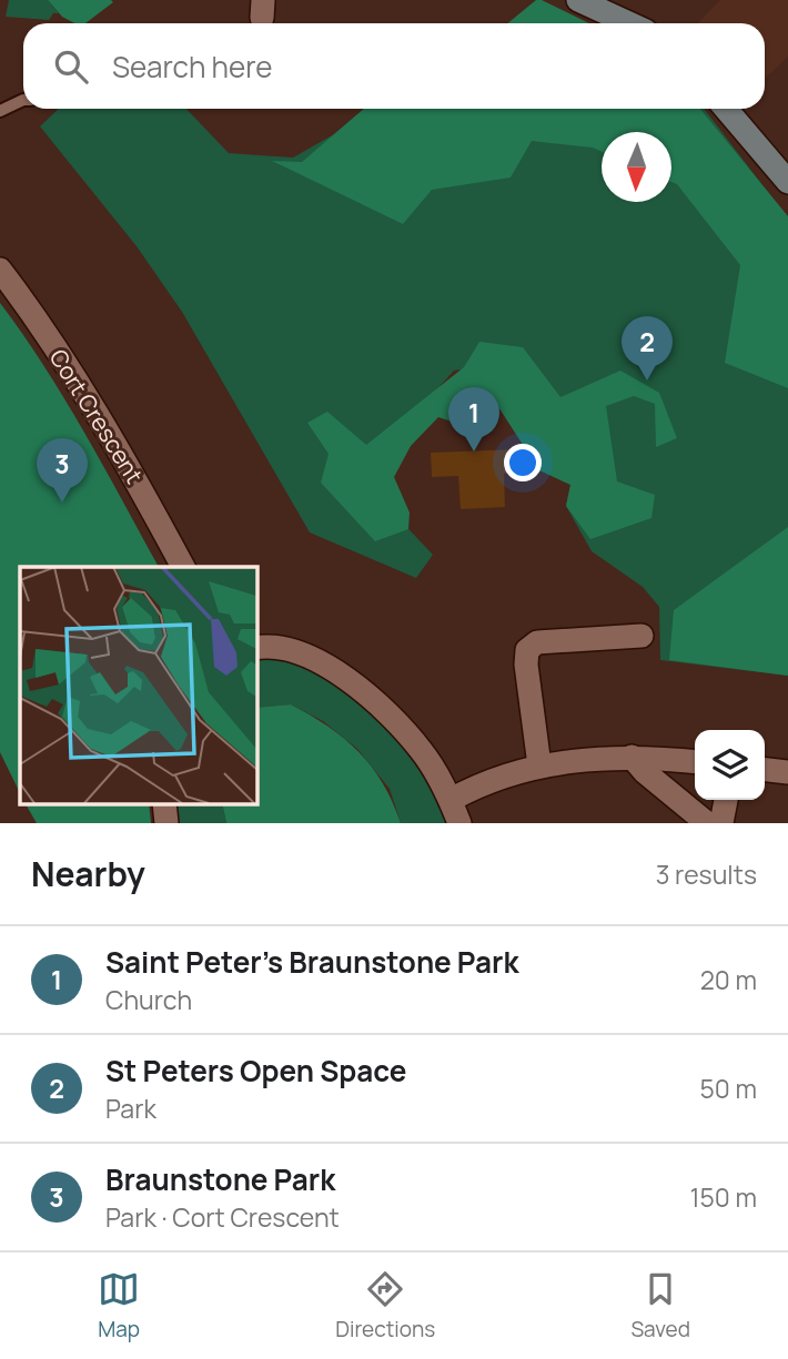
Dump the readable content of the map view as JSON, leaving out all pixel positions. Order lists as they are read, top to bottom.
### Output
{
  "streets": {
    "street": ["Cort Crescent"]
  },
  "north": "bottom",
  "page": {
    "search": "Search here",
    "pins": ["2", "1", "3"],
    "heading": ["Nearby", "3 results"],
    "list": [
      {
        "mark": "1",
        "name": "Saint Peter's Braunstone Park",
        "note": "Church",
        "value": "20 m"
      },
      {
        "mark": "2",
        "name": "St Peters Open Space",
        "note": "Park",
        "value": "50 m"
      },
      {
        "mark": "3",
        "name": "Braunstone Park",
        "note": "Park · Cort Crescent",
        "value": "150 m"
      }
    ],
    "nav": ["Map", "Directions", "Saved"]
  }
}
